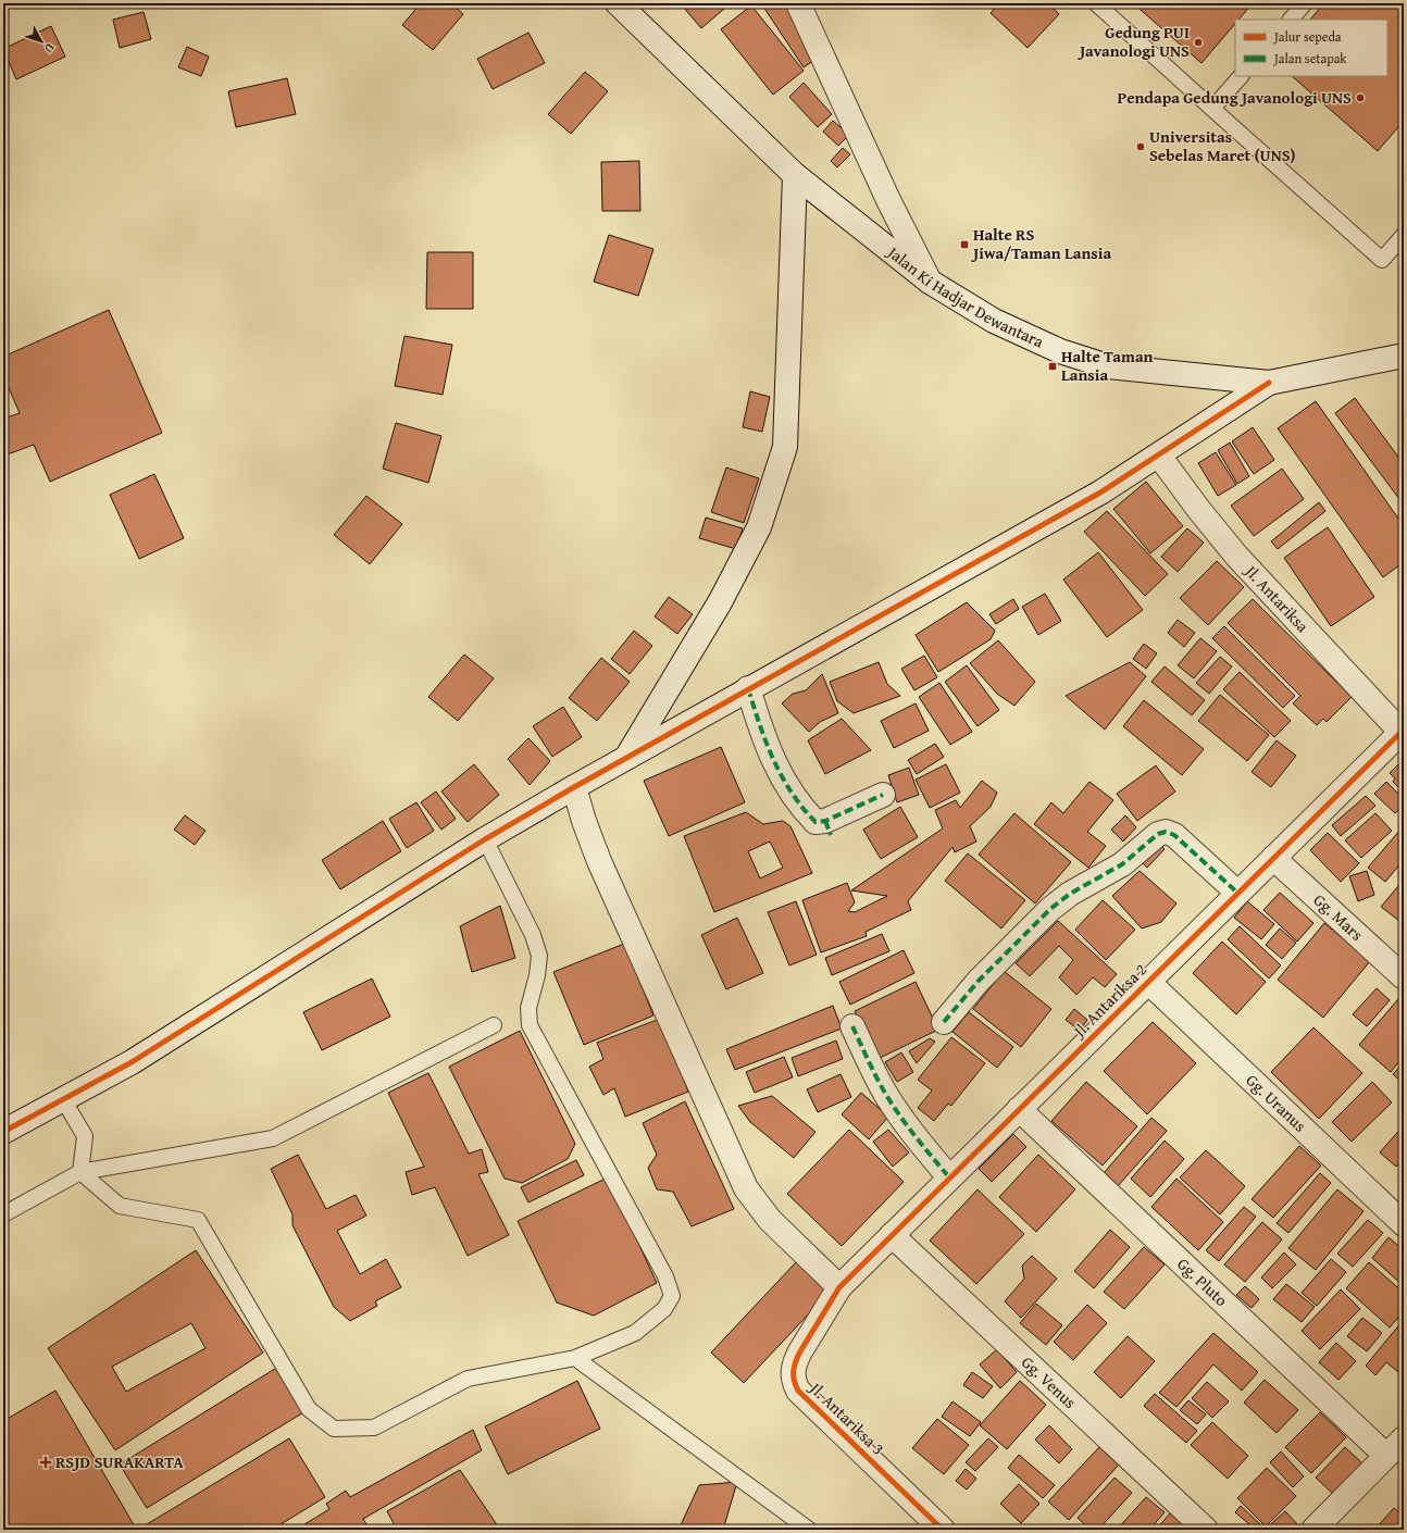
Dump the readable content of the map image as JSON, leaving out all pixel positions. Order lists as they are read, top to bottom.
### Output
{
  "streets": {
    "street": [
      "Jalan Ki Hadjar Dewantara",
      "Jl. Antariksa",
      "Gg. Mars",
      "Jl. Antariksa 2",
      "Gg. Uranus",
      "Gg. Pluto",
      "Gg. Venus",
      "Jl. Antariksa 3"
    ]
  },
  "crossings": [
    ["Jl. Antariksa", "Jl. Antariksa 2"],
    ["Gg. Mars", "Jl. Antariksa 2"],
    ["Jl. Antariksa 2", "Gg. Uranus"],
    ["Jl. Antariksa 2", "Gg. Pluto"],
    ["Jl. Antariksa 2", "Gg. Venus"],
    ["Jl. Antariksa 2", "Jl. Antariksa 3"]
  ],
  "places": {
    "other": ["Gedung PUI Javanologi UNS", "Pendapa Gedung Javanologi UNS", "Universitas Sebelas Maret (UNS)"],
    "transit": ["Halte RS Jiwa/Taman Lansia", "Halte Taman Lansia"],
    "health": ["RSJD SURAKARTA"]
  },
  "legend": ["Jalur sepeda", "Jalan setapak"],
  "north": "bottom right"
}
